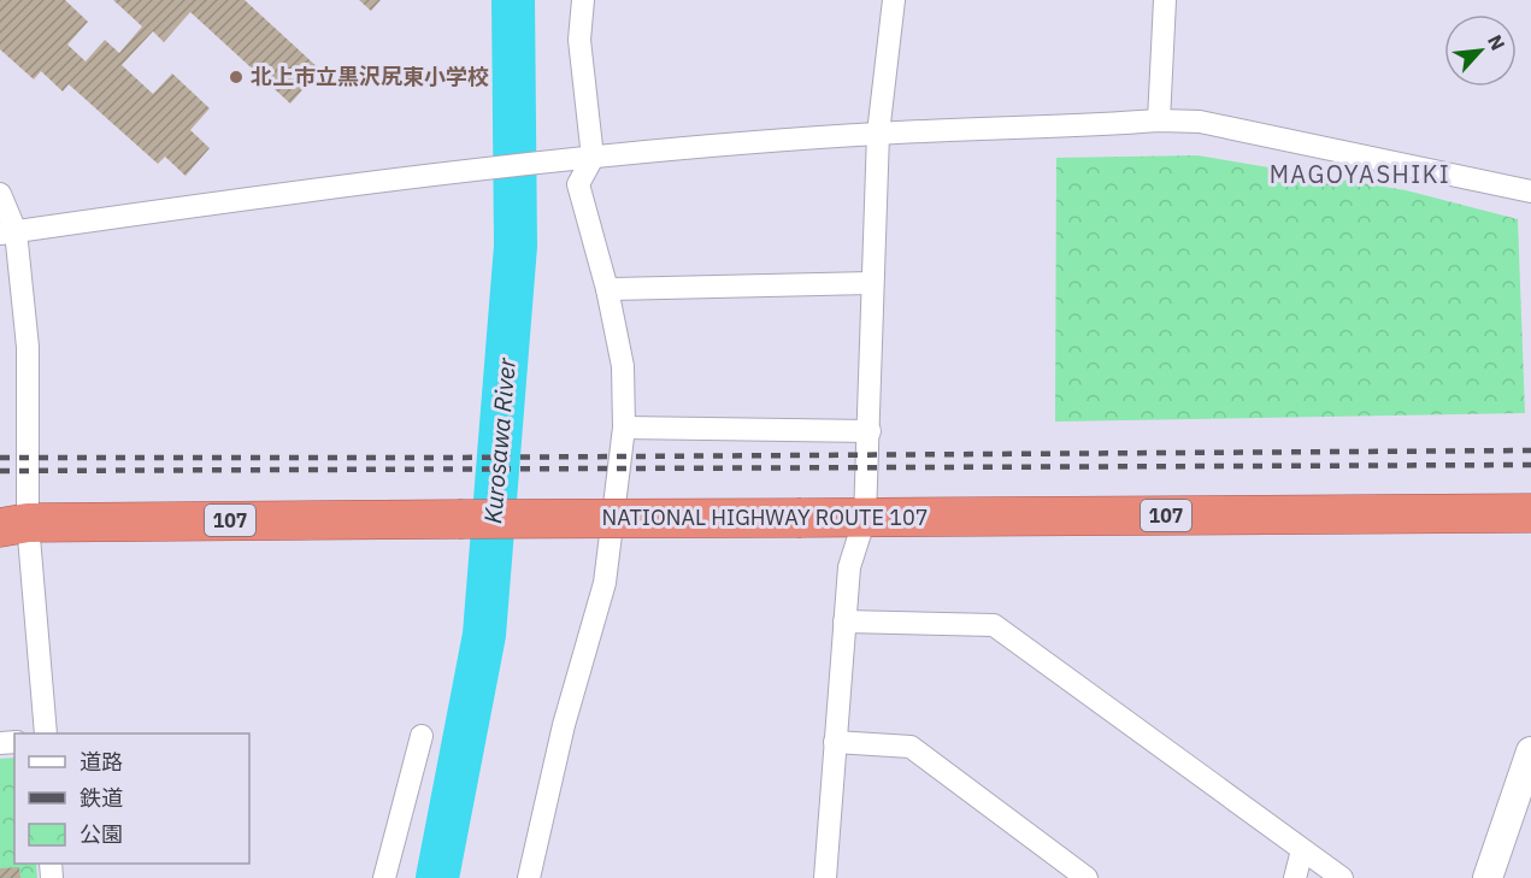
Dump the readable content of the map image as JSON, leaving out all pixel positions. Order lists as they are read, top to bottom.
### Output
{
  "streets": {
    "highway": ["107", "NATIONAL HIGHWAY ROUTE 107"]
  },
  "districts": ["MAGOYASHIKI"],
  "water": ["Kurosawa River"],
  "places": ["北上市立黒沢尻東小学校"],
  "legend": ["道路", "鉄道", "公園"],
  "north": "top right"
}
